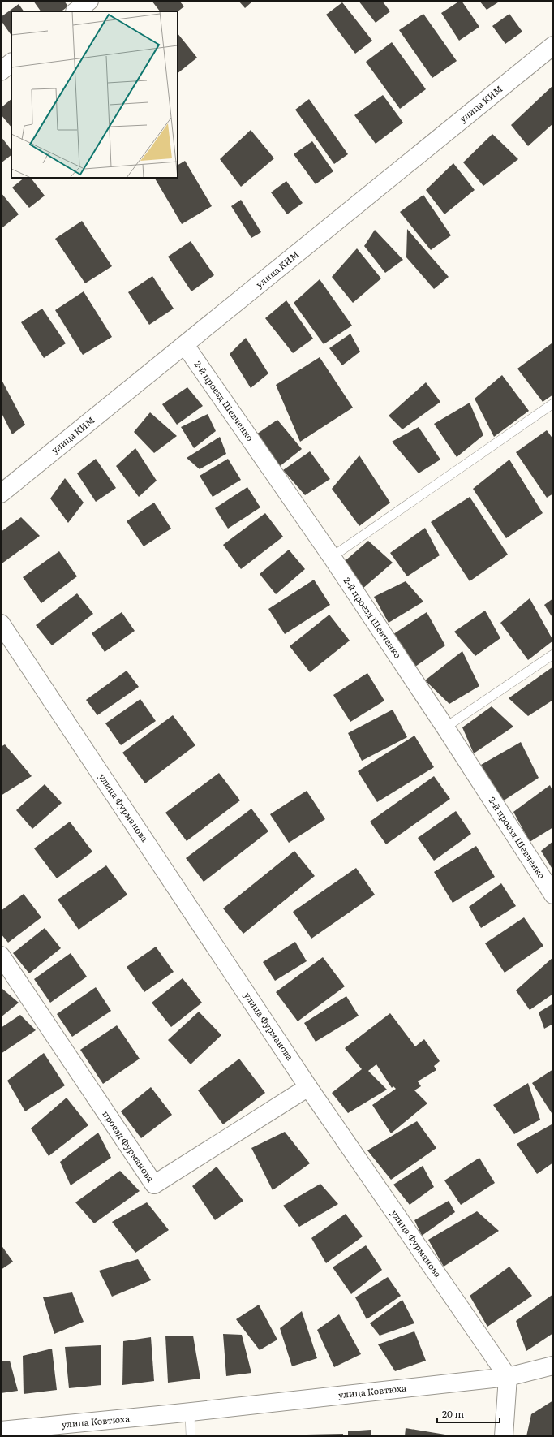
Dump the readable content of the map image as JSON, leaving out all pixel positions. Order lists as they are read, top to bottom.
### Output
{
  "streets": {
    "street": [
      "улица КИМ",
      "2-й проезд Шевченко",
      "улица Фурманова",
      "проезд Фурманова",
      "улица Ковтюха"
    ]
  },
  "crossings": [
    ["улица КИМ", "2-й проезд Шевченко"],
    ["улица Фурманова", "проезд Фурманова"],
    ["улица Фурманова", "улица Ковтюха"]
  ],
  "scale_bar": "20 m"
}
